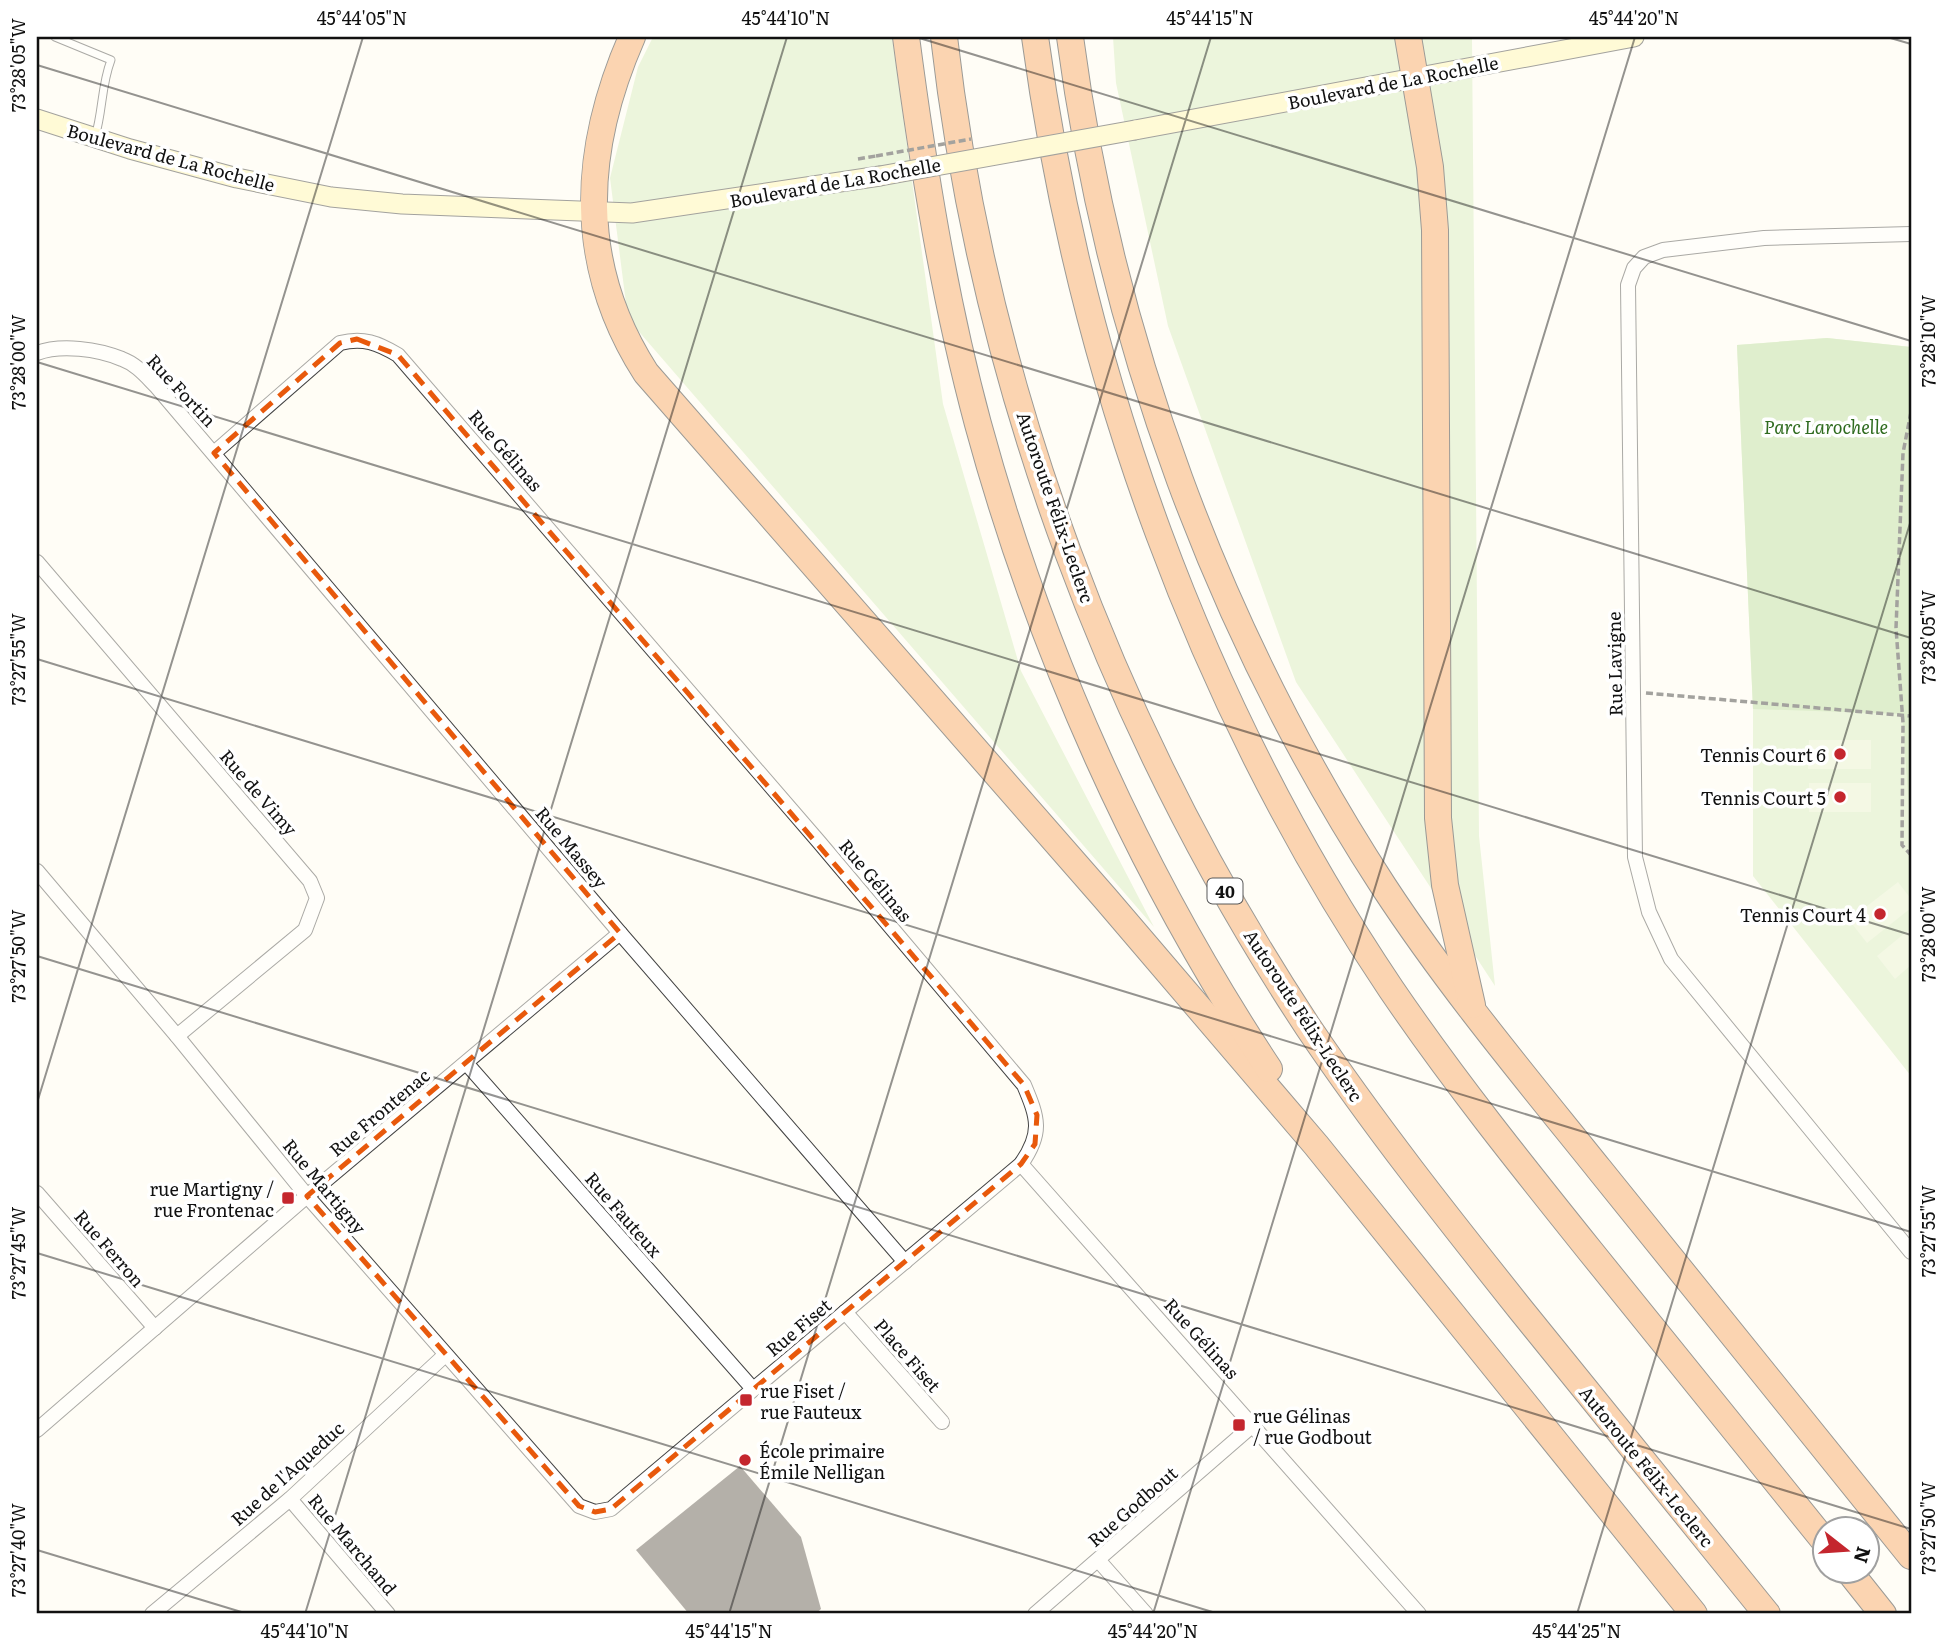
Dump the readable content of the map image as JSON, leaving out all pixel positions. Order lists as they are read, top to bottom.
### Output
{
  "streets": {
    "highway": ["Autoroute Félix-Leclerc", "40"],
    "street": [
      "Boulevard de La Rochelle",
      "Rue Fortin",
      "Rue Gélinas",
      "Rue Lavigne",
      "Rue de Vimy",
      "Rue Massey",
      "Rue Frontenac",
      "Rue Martigny",
      "Rue Fauteux",
      "Rue Ferron",
      "Rue Fiset",
      "Place Fiset",
      "Rue de l'Aqueduc",
      "Rue Godbout",
      "Rue Marchand"
    ]
  },
  "crossings": [
    ["Rue Fortin", "Rue Gélinas"],
    ["Rue Fortin", "Rue Massey"],
    ["Rue Gélinas", "Rue Massey"],
    ["Rue Gélinas", "Rue Fiset"],
    ["Rue Gélinas", "Rue Godbout"],
    ["Rue de Vimy", "Rue Martigny"],
    ["Rue Massey", "Rue Frontenac"],
    ["Rue Massey", "Rue Fiset"],
    ["Rue Frontenac", "Rue Martigny"],
    ["Rue Frontenac", "Rue Fauteux"],
    ["Rue Frontenac", "Rue Ferron"],
    ["Rue Martigny", "Rue Fiset"],
    ["Rue Martigny", "Rue de l'Aqueduc"],
    ["Rue Fauteux", "Rue Fiset"],
    ["Rue Fiset", "Place Fiset"],
    ["Rue de l'Aqueduc", "Rue Marchand"]
  ],
  "parks": ["Parc Larochelle"],
  "places": {
    "other": [
      "Tennis Court 6",
      "Tennis Court 5",
      "Tennis Court 4",
      "École primaire Émile Nelligan"
    ],
    "transit": ["rue Martigny / rue Frontenac", "rue Fiset / rue Fauteux", "rue Gélinas / rue Godbout"]
  },
  "north": "right",
  "coordinates": [
    "45°44'05\"N",
    "45°44'10\"N",
    "45°44'15\"N",
    "45°44'20\"N",
    "73°28'05\"W",
    "73°28'10\"W",
    "73°28'00\"W",
    "73°27'55\"W",
    "73°27'50\"W",
    "73°27'45\"W",
    "73°27'40\"W",
    "45°44'25\"N"
  ]
}
